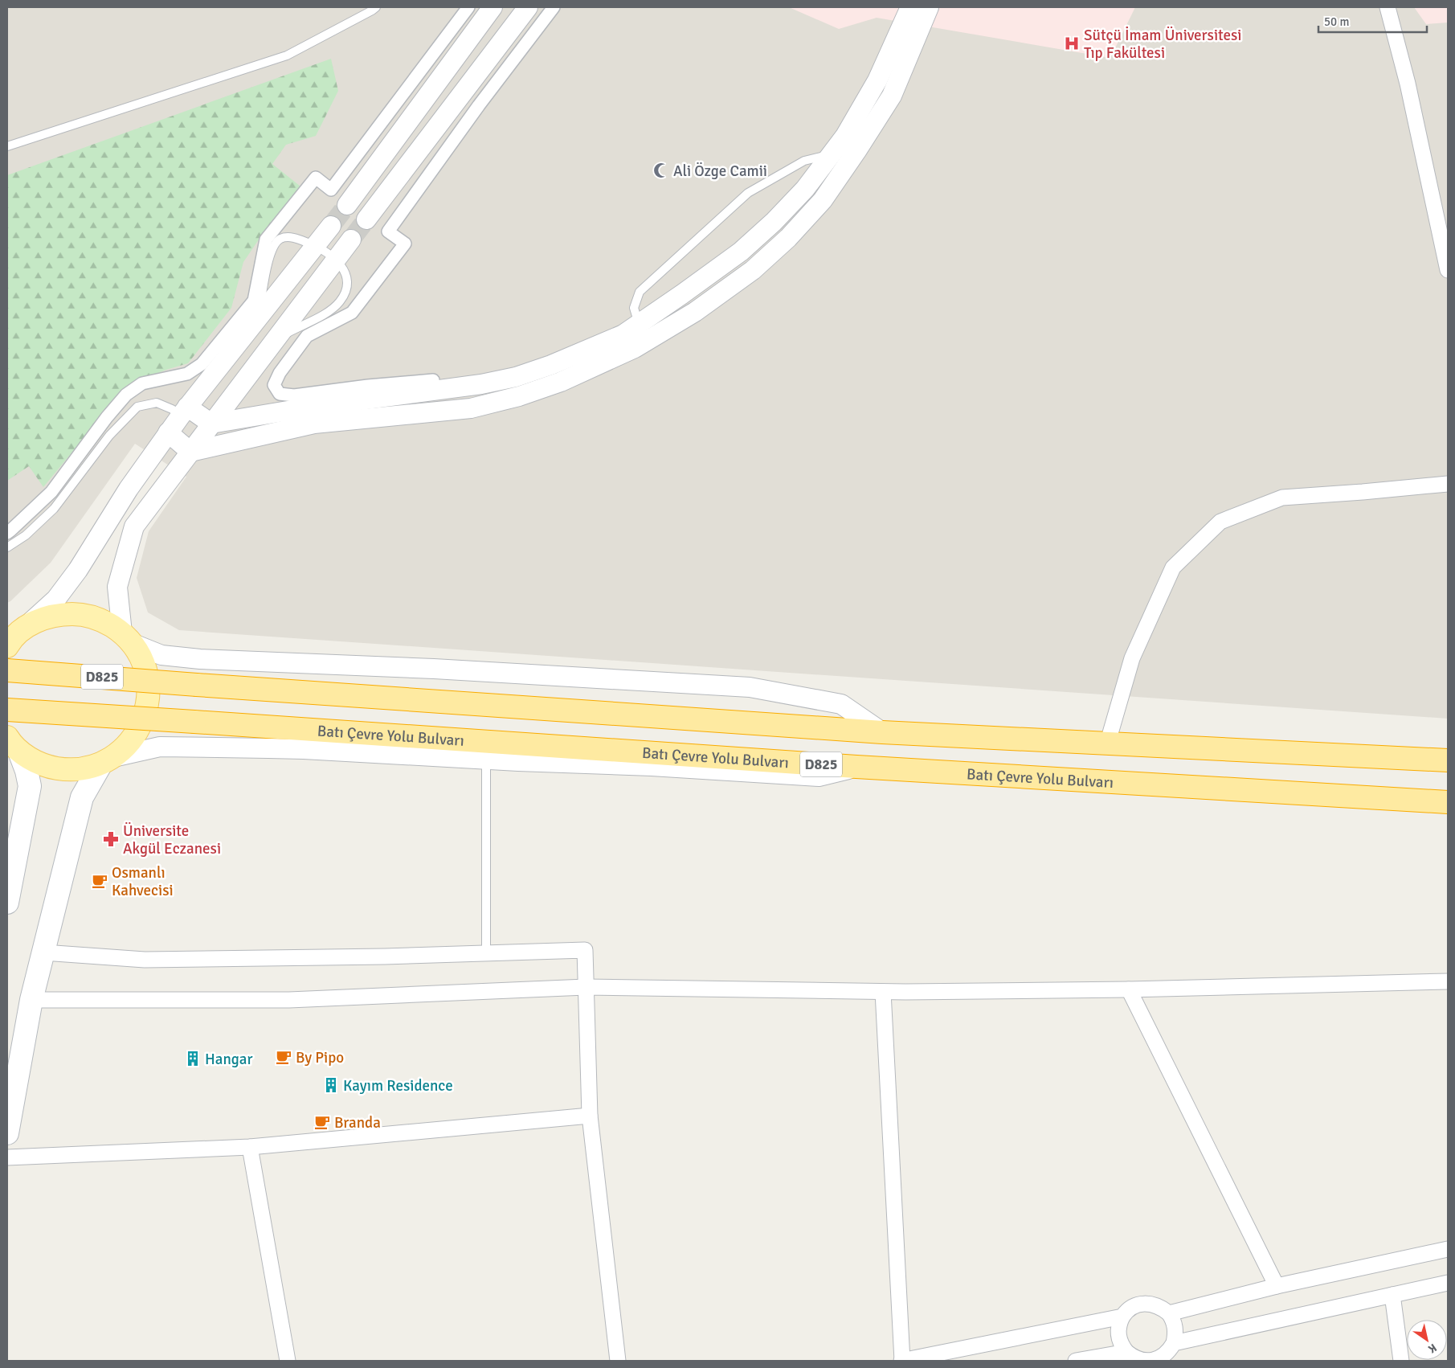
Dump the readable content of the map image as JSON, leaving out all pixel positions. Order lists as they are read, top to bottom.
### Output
{
  "streets": {
    "highway": ["D825", "Batı Çevre Yolu Bulvarı"]
  },
  "places": {
    "hospital": ["Sütçü İmam Üniversitesi Tıp Fakültesi"],
    "mosque": ["Ali Özge Camii"],
    "pharmacy": ["Üniversite Akgül Eczanesi"],
    "cafe": ["Osmanlı Kahvecisi", "By Pipo", "Branda"],
    "building": ["Hangar", "Kayım Residence"]
  },
  "scale_bar": "50 m",
  "north": "bottom right"
}
